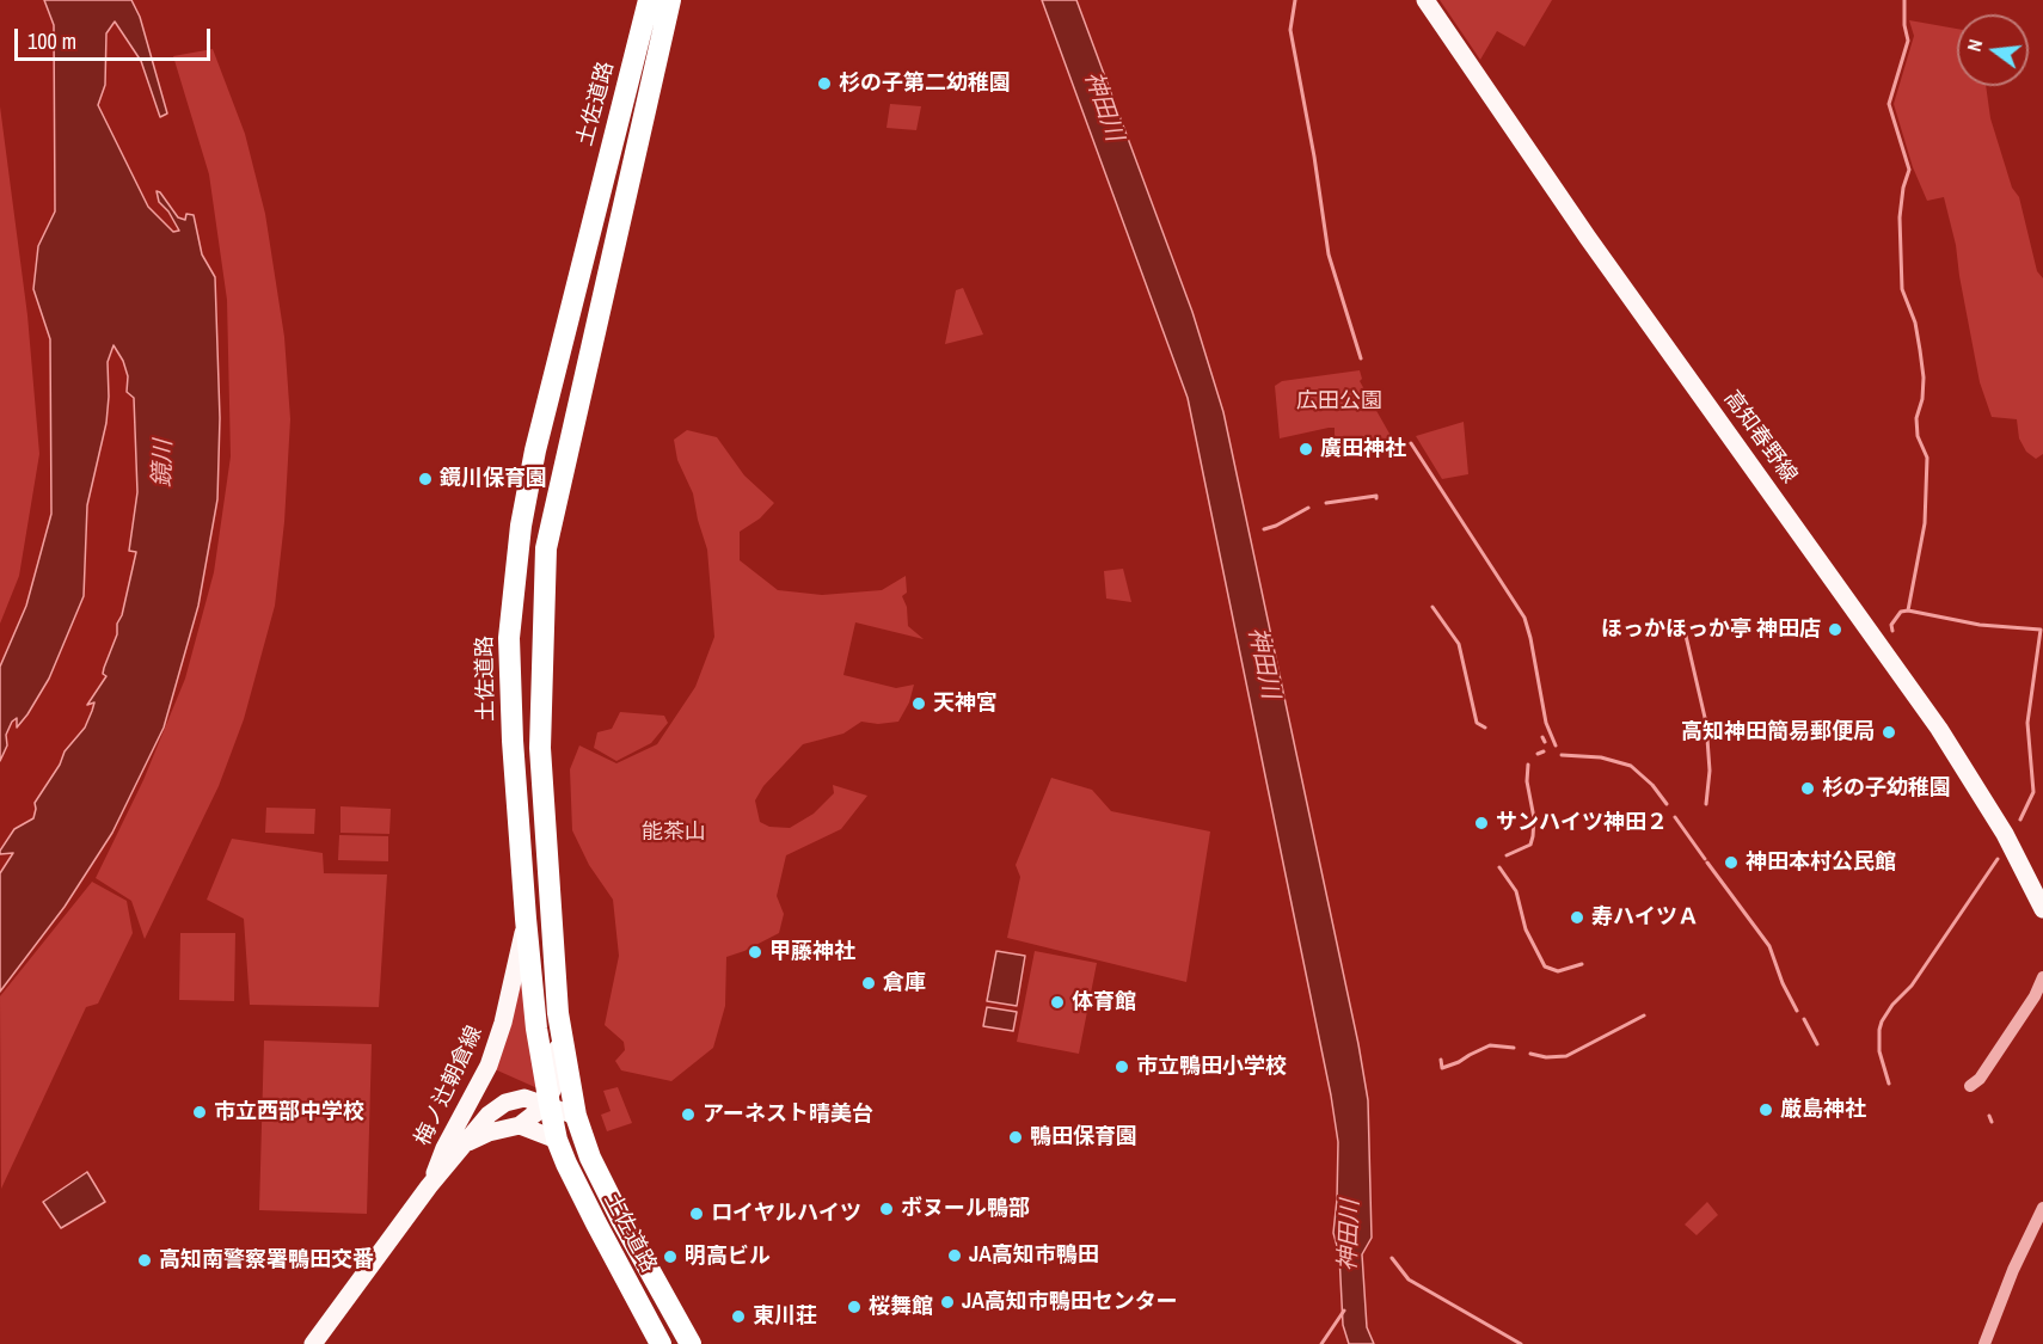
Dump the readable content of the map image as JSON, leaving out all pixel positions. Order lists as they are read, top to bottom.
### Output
{
  "streets": {
    "highway": ["土佐道路"],
    "main road": ["高知春野線", "梅ノ辻朝倉線"]
  },
  "crossings": [
    ["土佐道路", "梅ノ辻朝倉線"]
  ],
  "water": ["神田川", "鏡川"],
  "parks": ["広田公園", "能茶山"],
  "places": [
    "杉の子第二幼稚園",
    "廣田神社",
    "鏡川保育園",
    "ほっかほっか亭 神田店",
    "天神宮",
    "高知神田簡易郵便局",
    "杉の子幼稚園",
    "サンハイツ神田２",
    "神田本村公民館",
    "寿ハイツＡ",
    "甲藤神社",
    "倉庫",
    "体育館",
    "市立鴨田小学校",
    "厳島神社",
    "市立西部中学校",
    "アーネスト晴美台",
    "鴨田保育園",
    "ボヌール鴨部",
    "ロイヤルハイツ",
    "JA高知市鴨田",
    "明高ビル",
    "高知南警察署鴨田交番",
    "JA高知市鴨田センター",
    "桜舞館",
    "東川荘"
  ],
  "scale_bar": "100 m",
  "north": "left"
}
